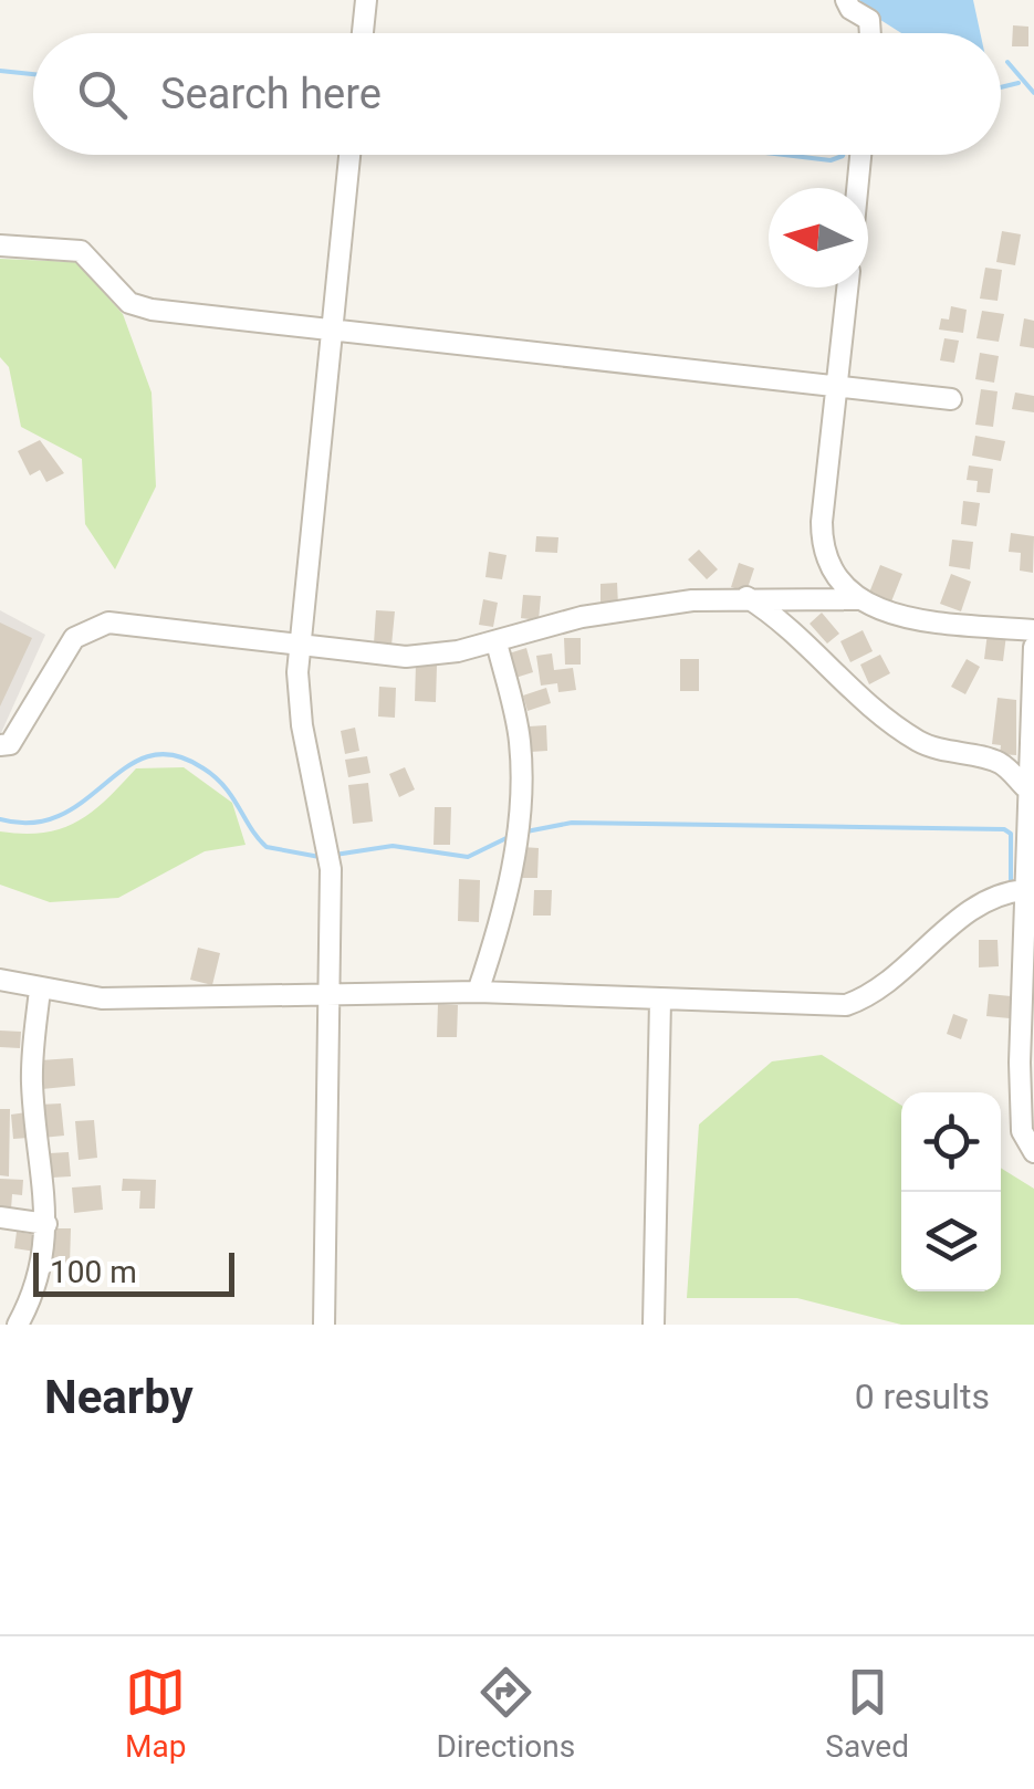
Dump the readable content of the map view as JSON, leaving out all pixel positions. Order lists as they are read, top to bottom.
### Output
{
  "scale_bar": "100 m",
  "north": "left",
  "page": {
    "search": "Search here",
    "scale": "100 m",
    "heading": ["Nearby", "0 results"],
    "nav": ["Map", "Directions", "Saved"]
  }
}
